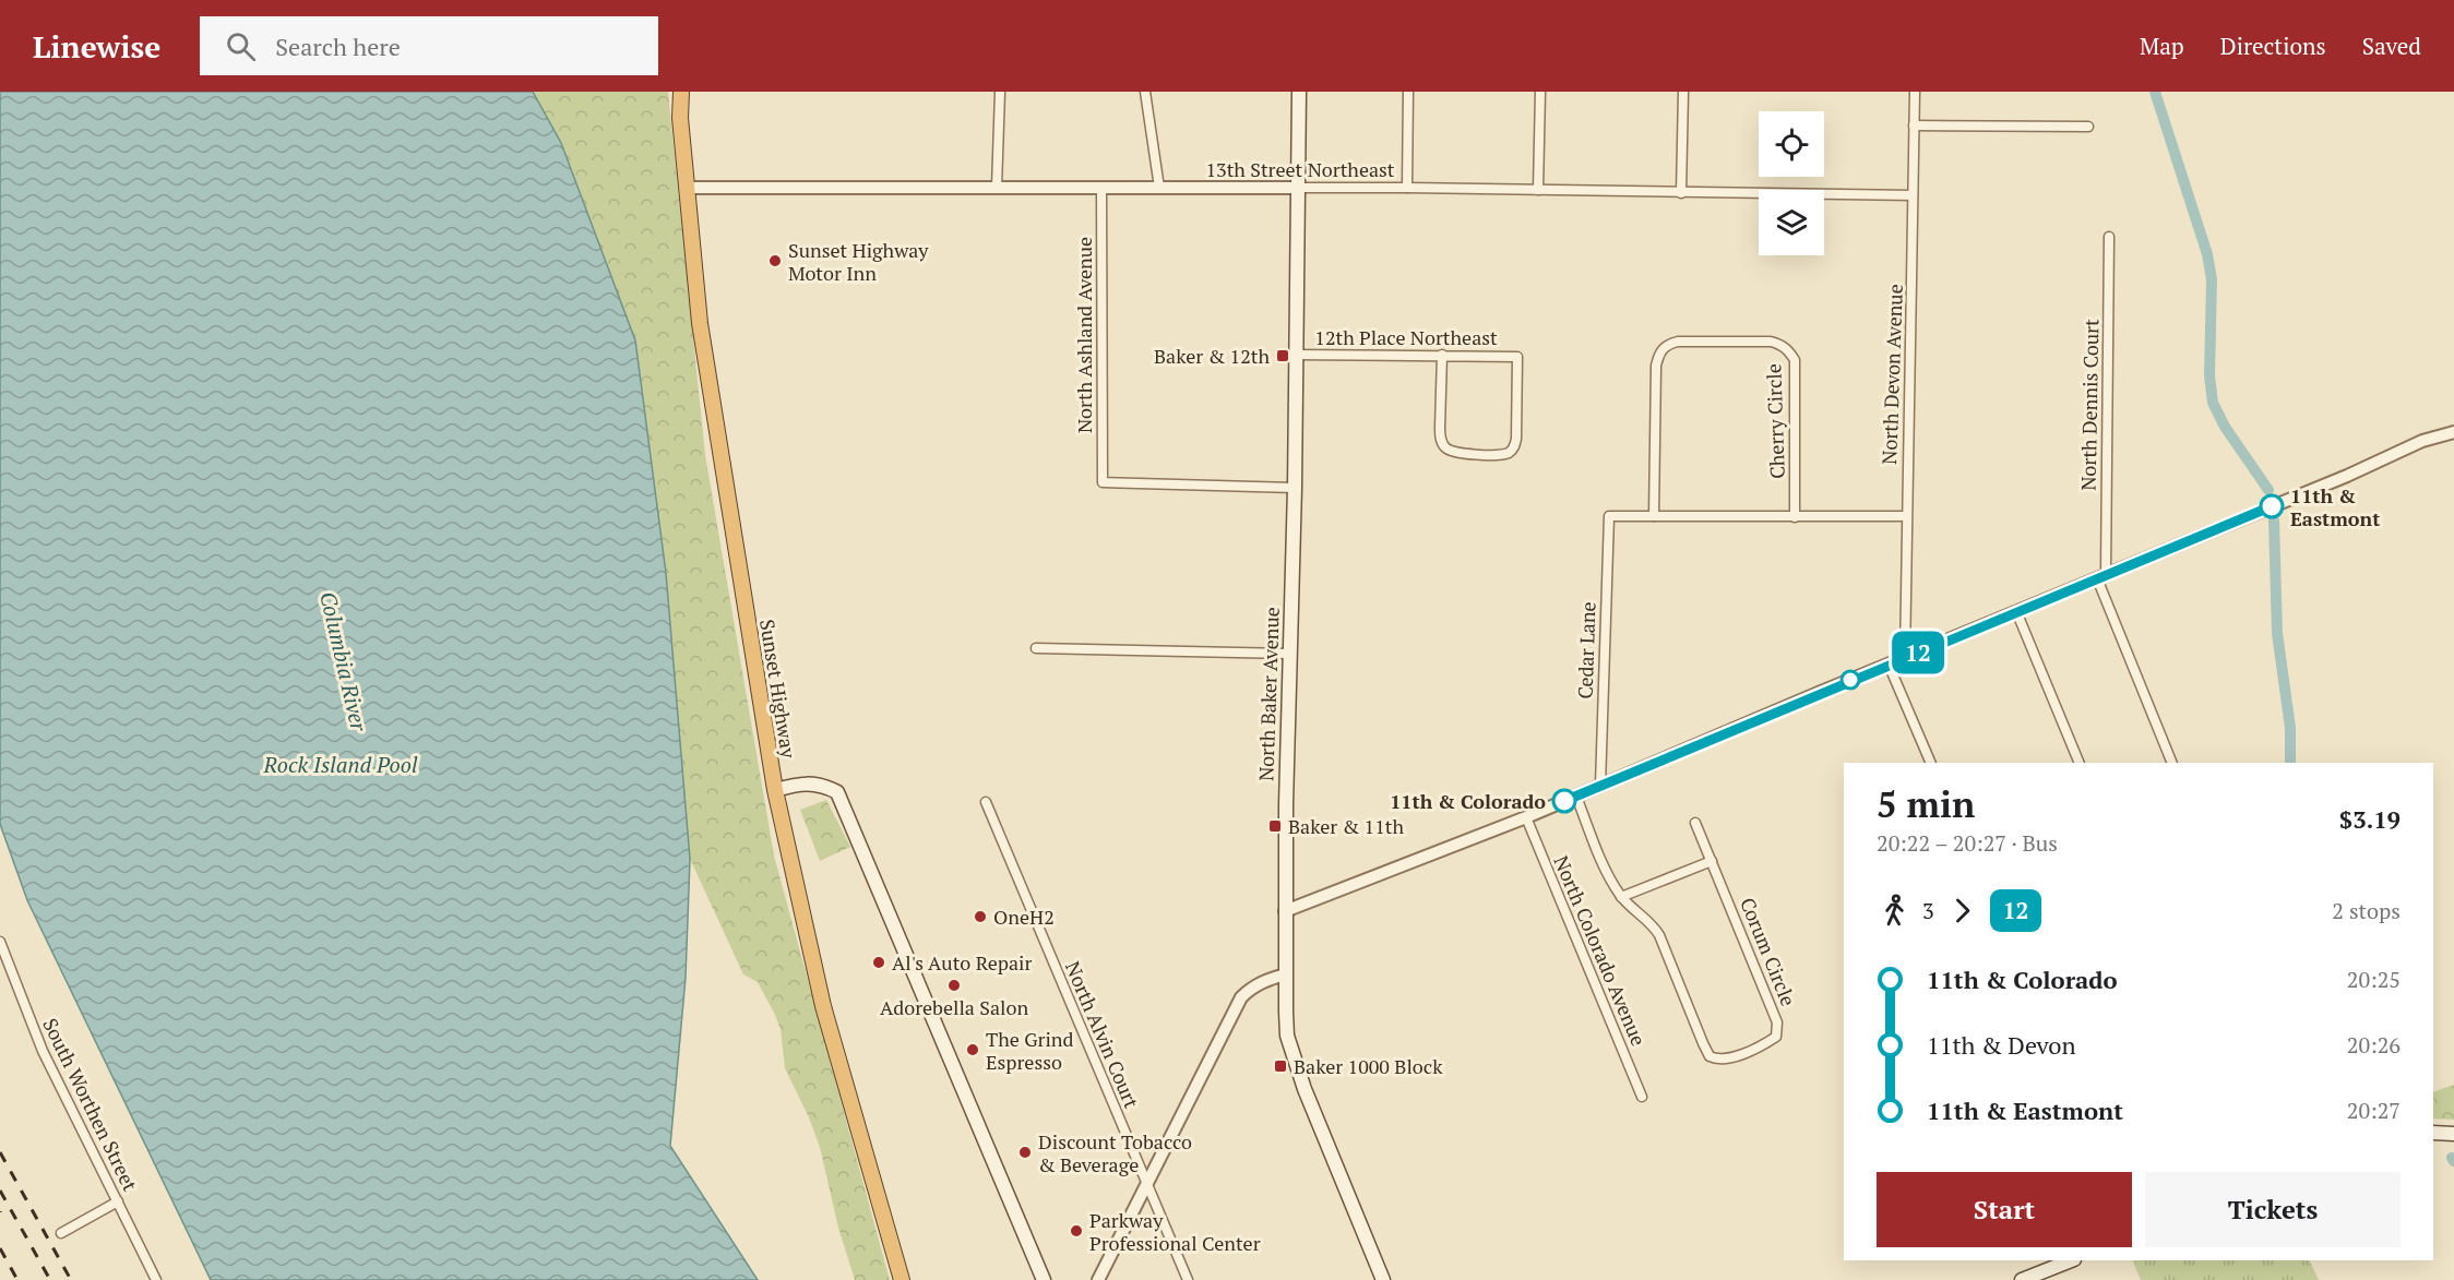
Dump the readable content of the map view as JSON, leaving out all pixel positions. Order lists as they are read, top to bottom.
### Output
{
  "streets": {
    "highway": ["Sunset Highway"],
    "main road": ["North Baker Avenue"],
    "street": [
      "13th Street Northeast",
      "North Ashland Avenue",
      "12th Place Northeast",
      "North Devon Avenue",
      "North Dennis Court",
      "Cherry Circle",
      "Cedar Lane",
      "North Colorado Avenue",
      "Corum Circle",
      "North Alvin Court",
      "South Worthen Street"
    ]
  },
  "crossings": [
    ["13th Street Northeast", "North Ashland Avenue"],
    ["13th Street Northeast", "North Devon Avenue"],
    ["13th Street Northeast", "Sunset Highway"],
    ["13th Street Northeast", "North Baker Avenue"],
    ["North Ashland Avenue", "North Baker Avenue"],
    ["12th Place Northeast", "North Baker Avenue"],
    ["Cherry Circle", "Cedar Lane"]
  ],
  "water": ["Columbia River", "Rock Island Pool"],
  "places": {
    "other": [
      "Sunset Highway Motor Inn",
      "11th & Eastmont",
      "11th & Colorado",
      "OneH2",
      "Al's Auto Repair",
      "Adorebella Salon",
      "The Grind Espresso",
      "Discount Tobacco & Beverage",
      "Parkway Professional Center"
    ],
    "transit": ["Baker & 12th", "Baker & 11th", "Baker 1000 Block"]
  },
  "lines": ["bus line 12"],
  "page": {
    "header": "Linewise",
    "search": "Search here",
    "nav": ["Map", "Directions", "Saved"],
    "on_map": "12",
    "heading": ["5 min", "20:22 – 20:27 · Bus", "$3.19"],
    "legs": ["3", "12", "2 stops"],
    "list": [
      {
        "name": "11th & Colorado",
        "value": "20:25"
      },
      {
        "name": "11th & Devon",
        "value": "20:26"
      },
      {
        "name": "11th & Eastmont",
        "value": "20:27"
      }
    ],
    "buttons": ["Start", "Tickets"]
  }
}
